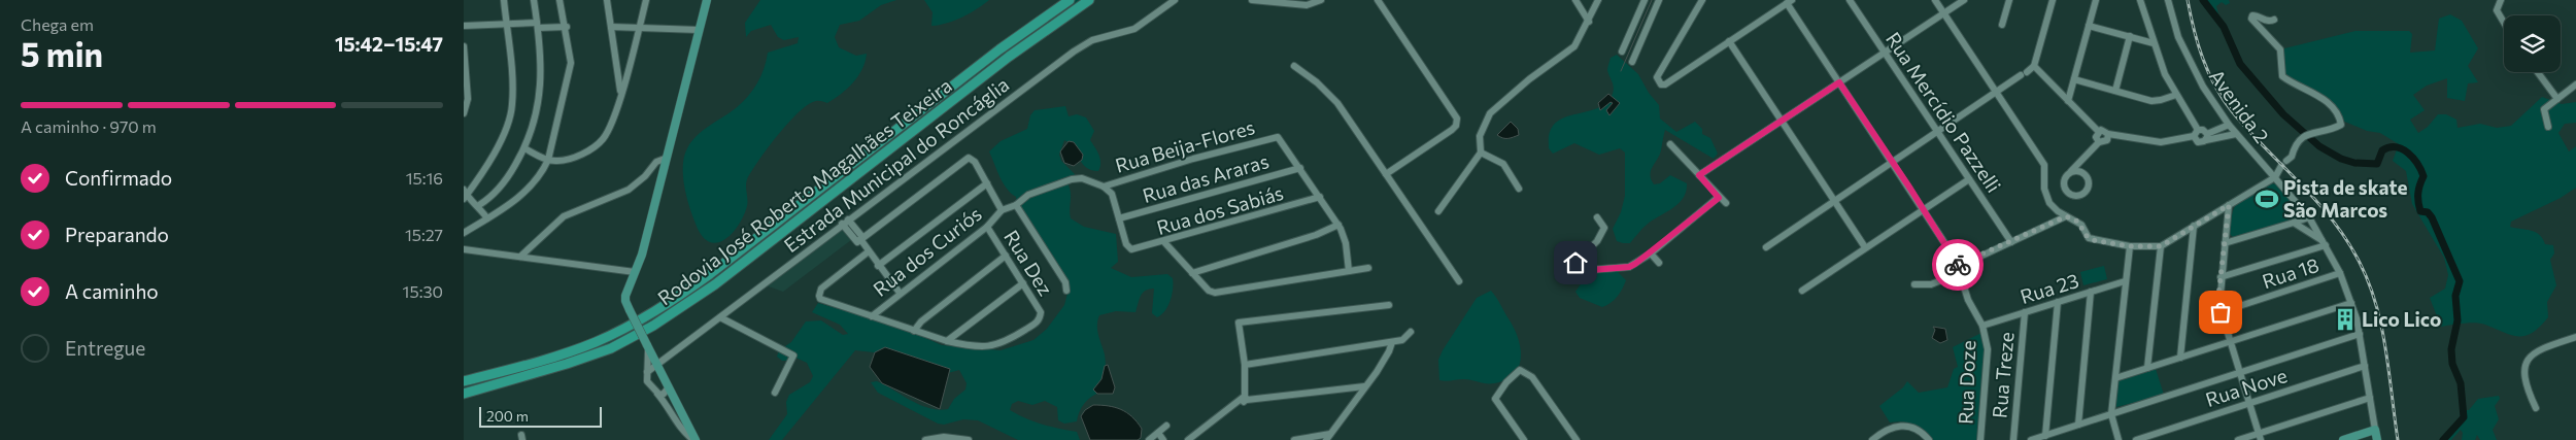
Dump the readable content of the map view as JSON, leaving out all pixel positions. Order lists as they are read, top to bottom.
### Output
{
  "streets": {
    "highway": ["Rodovia José Roberto Magalhães Teixeira"],
    "street": [
      "Avenida 2",
      "Rua Mercídio Pazzelli",
      "Rua Beija-Flores",
      "Estrada Municipal do Roncáglia",
      "Rua das Araras",
      "Rua dos Sabiás",
      "Rua dos Curiós",
      "Rua Dez",
      "Rua 18",
      "Rua 23",
      "Rua Treze",
      "Rua Doze",
      "Rua Nove"
    ]
  },
  "crossings": [
    ["Avenida 2", "Rua 18"],
    ["Avenida 2", "Rua Nove"],
    ["Rua Beija-Flores", "Rua das Araras"],
    ["Rua das Araras", "Rua dos Sabiás"],
    ["Rua dos Curiós", "Rua Dez"],
    ["Rua 23", "Rua Treze"],
    ["Rua 23", "Rua Doze"]
  ],
  "places": {
    "sports": ["Pista de skate São Marcos"],
    "building": ["Lico Lico"]
  },
  "scale_bar": "200 m",
  "page": {
    "heading": ["5 min", "Chega em", "15:42–15:47"],
    "bar": "A caminho · 970 m",
    "list": [
      ["Confirmado", "15:16"],
      ["Preparando", "15:27"],
      ["A caminho", "15:30"],
      "Entregue"
    ],
    "scale": "200 m"
  }
}
